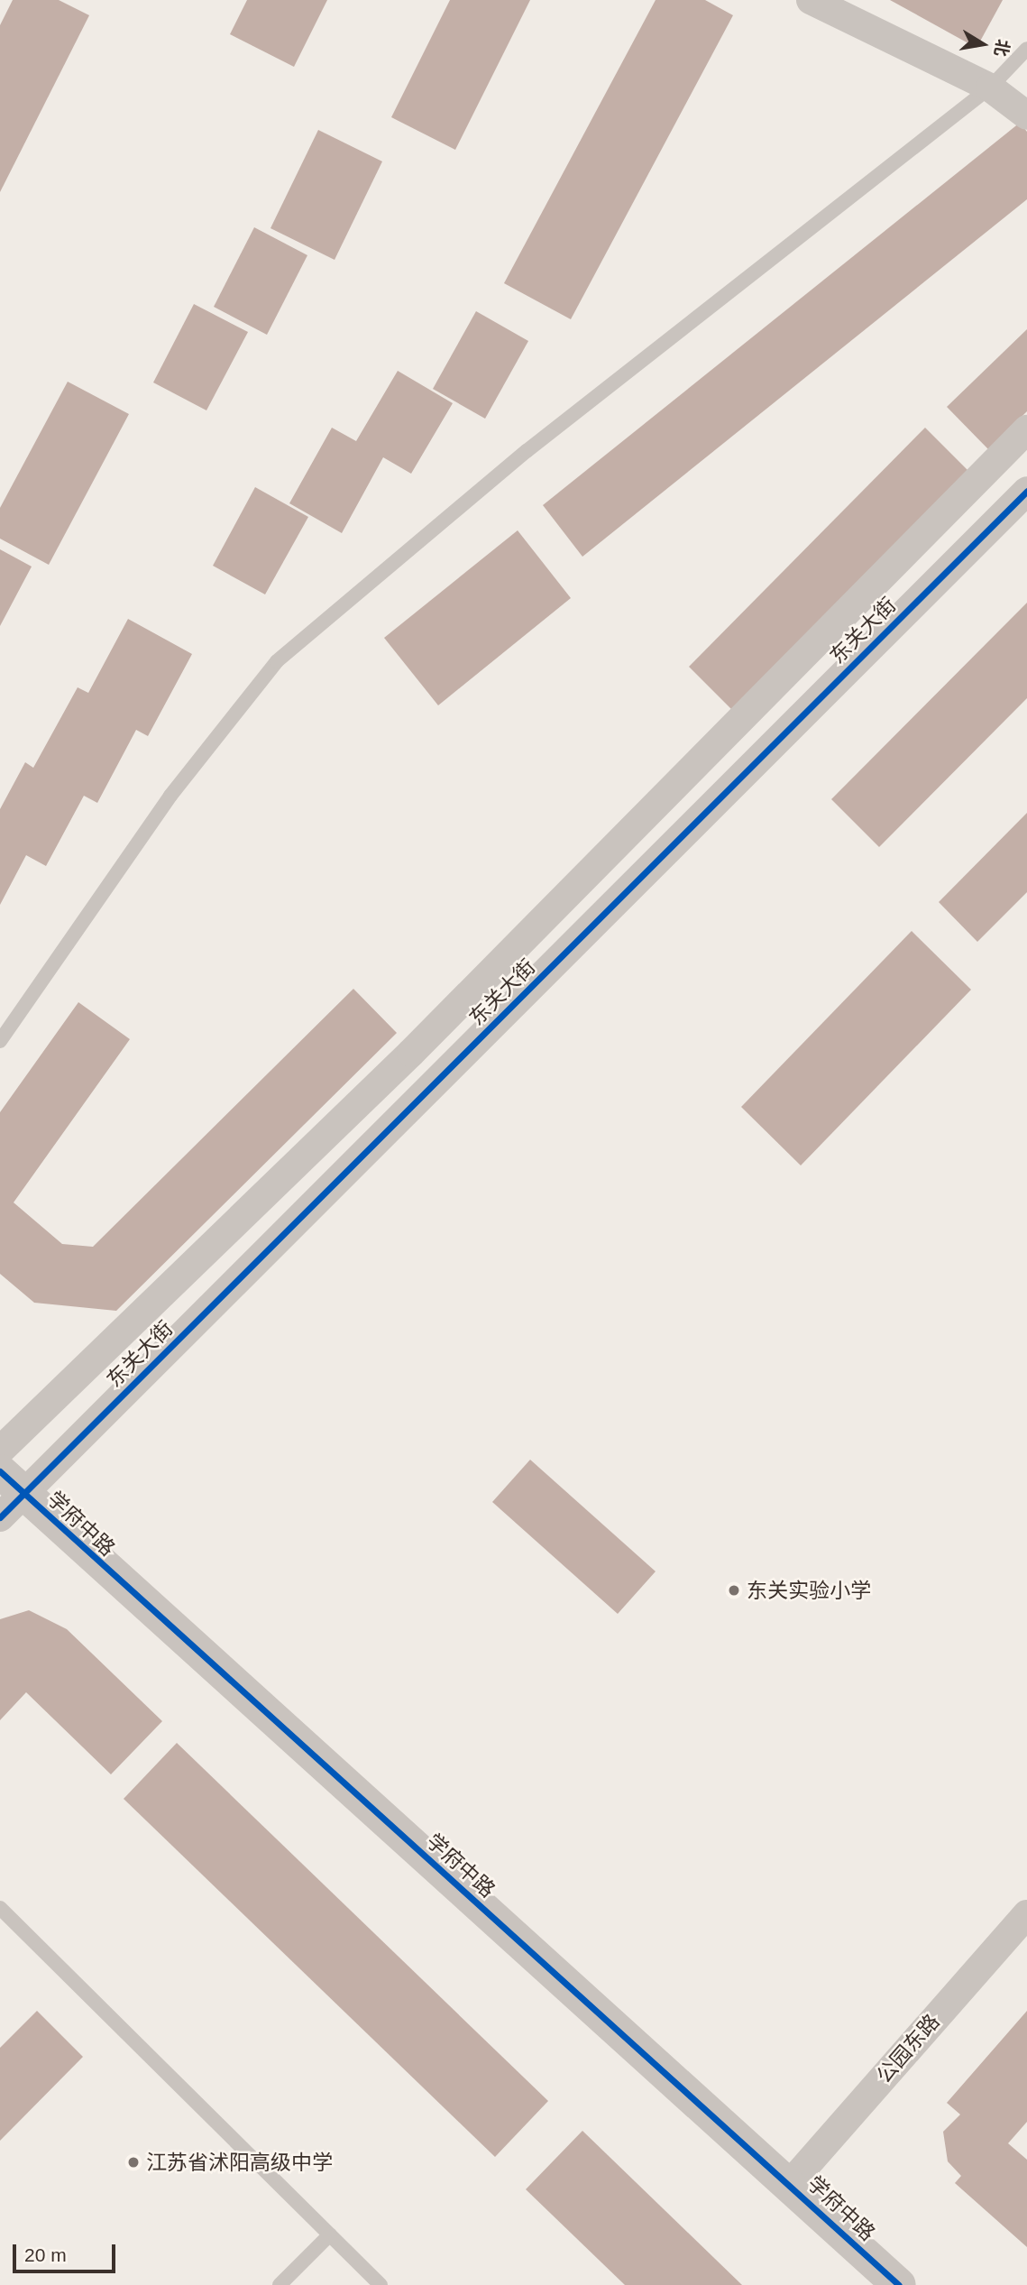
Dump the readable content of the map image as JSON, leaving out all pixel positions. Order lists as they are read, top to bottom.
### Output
{
  "streets": {
    "street": ["东关大街", "学府中路", "公园东路"]
  },
  "crossings": [
    ["东关大街", "学府中路"],
    ["学府中路", "公园东路"]
  ],
  "places": ["东关实验小学", "江苏省沭阳高级中学"],
  "scale_bar": "20 m",
  "north": "right"
}
